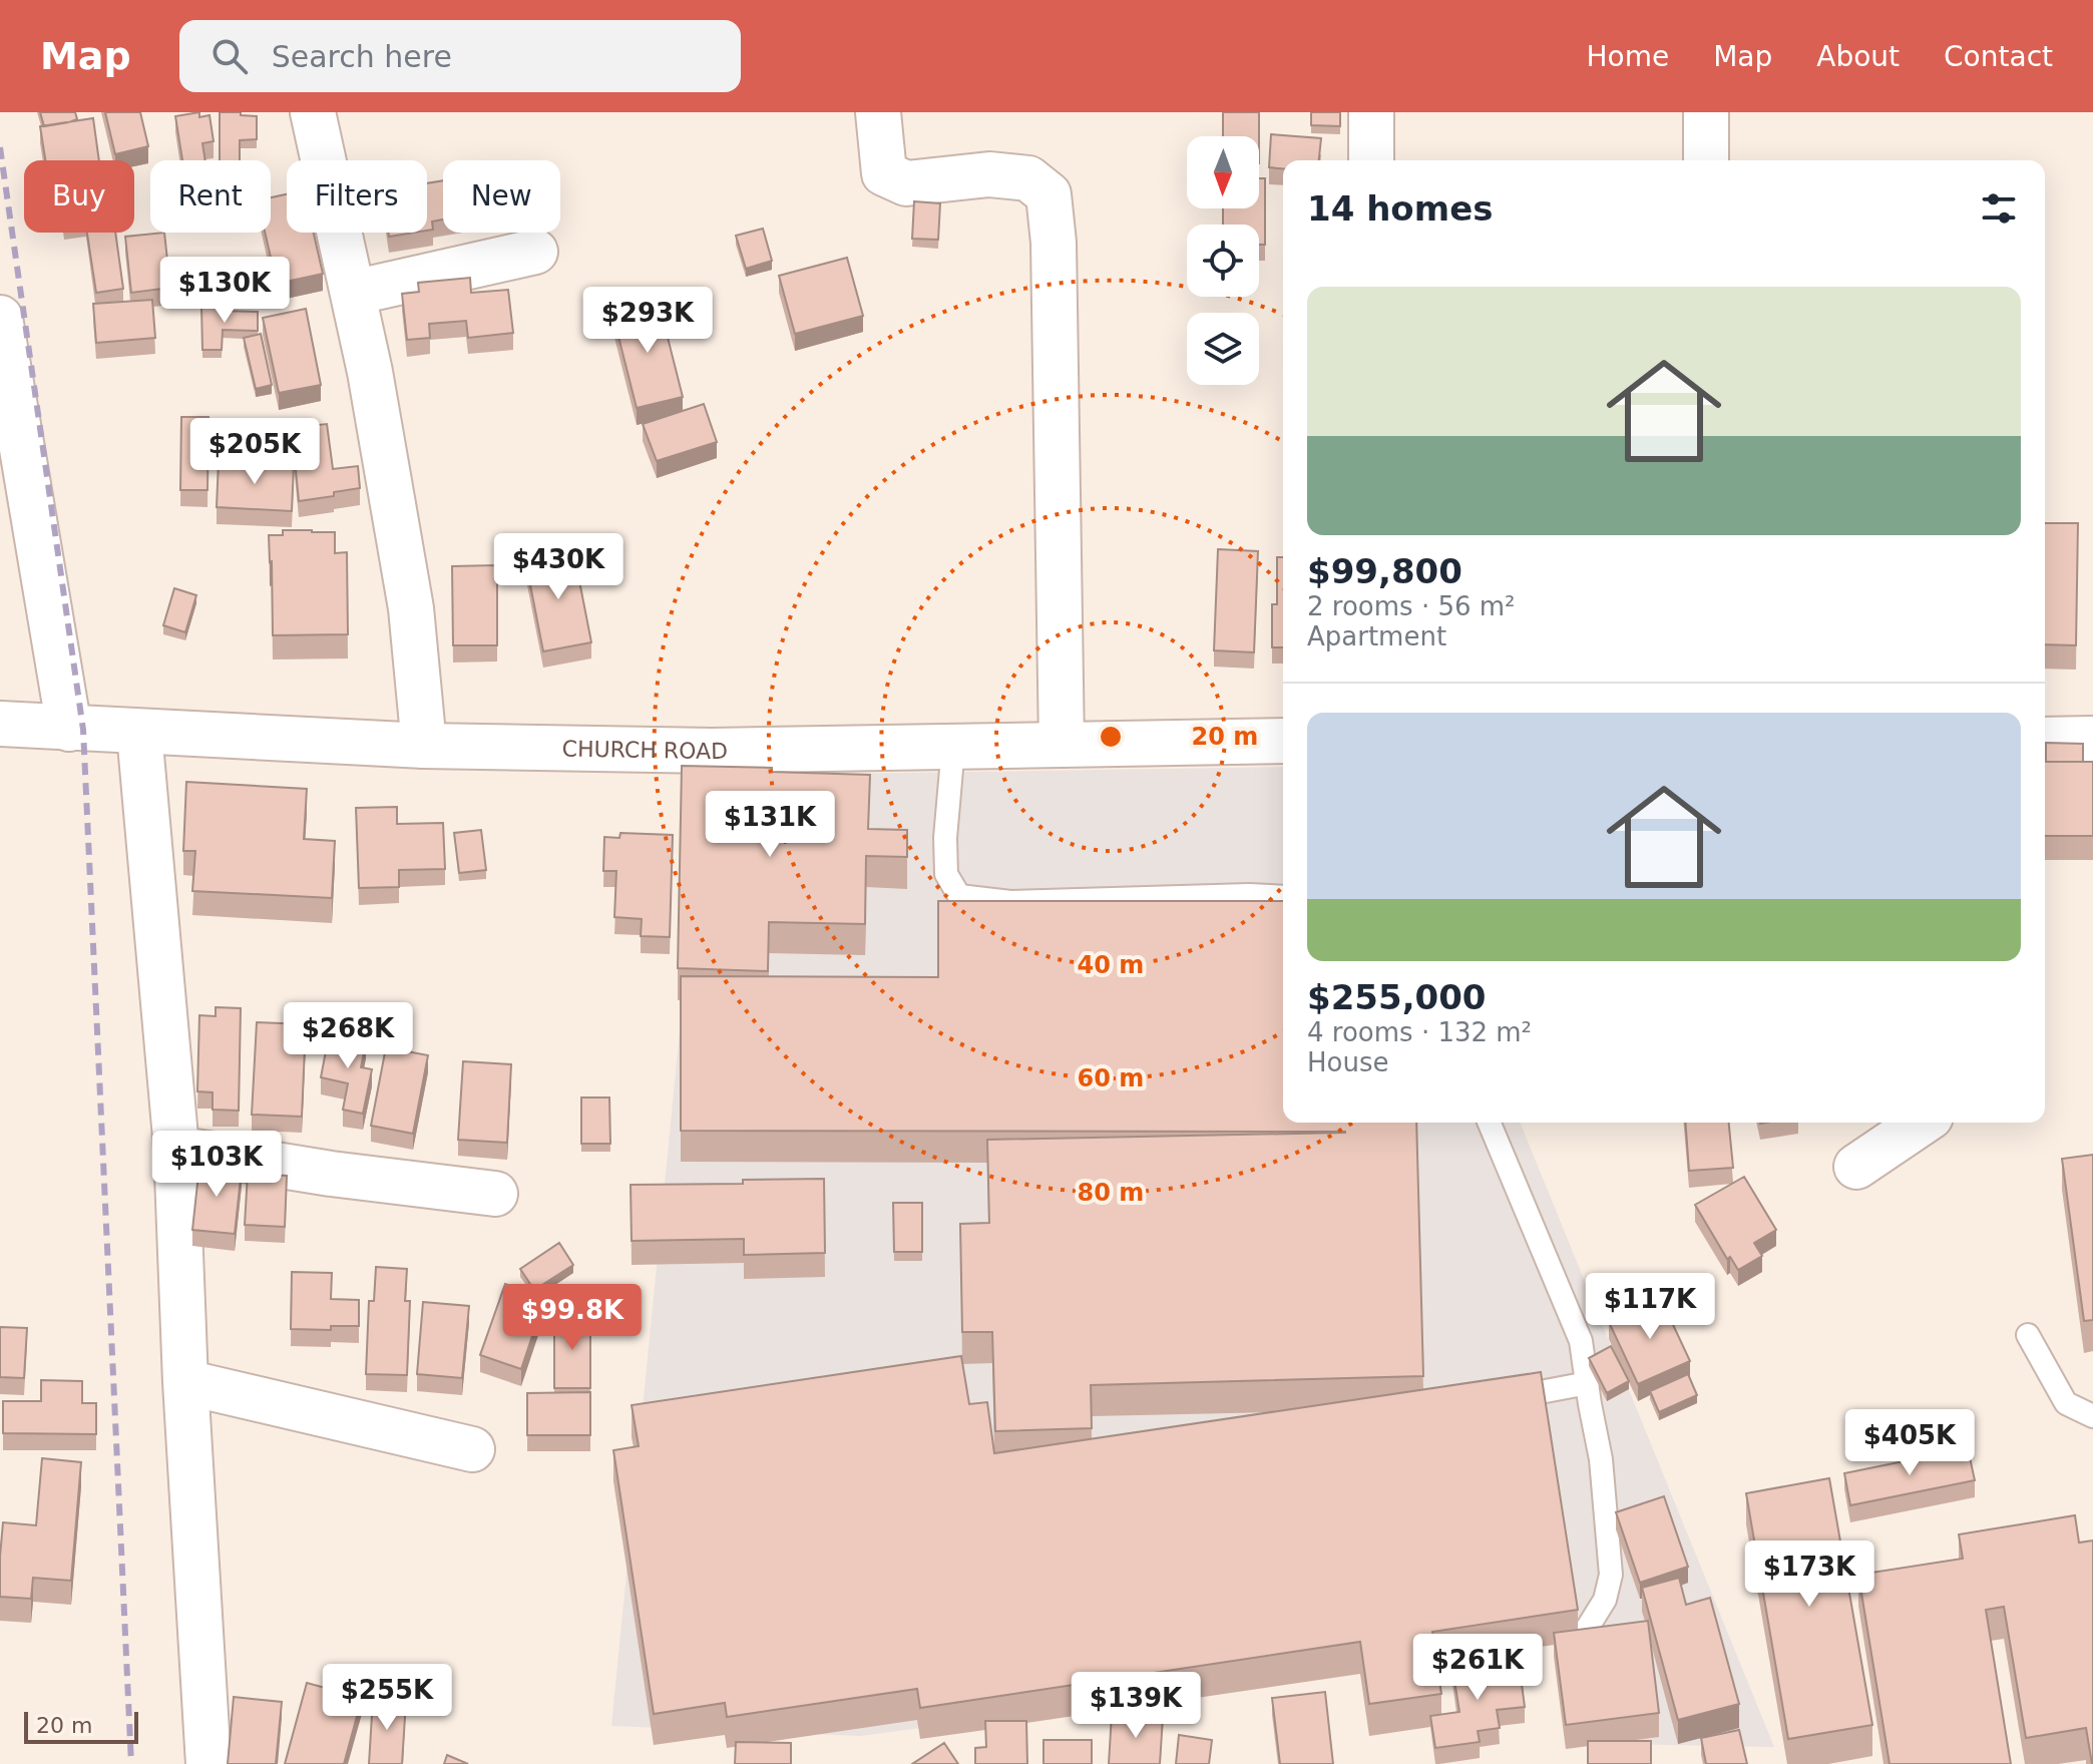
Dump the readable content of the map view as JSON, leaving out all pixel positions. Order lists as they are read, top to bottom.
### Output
{
  "streets": {
    "street": ["CHURCH ROAD"]
  },
  "scale_bar": "20 m",
  "north": "bottom",
  "page": {
    "header": "Map",
    "search": "Search here",
    "nav": [
      "Home",
      "Map",
      "About",
      "Contact"
    ],
    "chip": [
      "Buy",
      "Rent",
      "Filters",
      "New"
    ],
    "heading": "14 homes",
    "price": [
      "$130K",
      "$293K",
      "$205K",
      "$430K",
      "$131K",
      "$268K",
      "$103K",
      "$117K",
      "$99.8K",
      "$405K",
      "$173K",
      "$261K",
      "$255K",
      "$139K"
    ],
    "list": [
      {
        "name": "$99,800",
        "note": "2 rooms · 56 m² · Apartment"
      },
      {
        "name": "$255,000",
        "note": "4 rooms · 132 m² · House"
      }
    ],
    "scale": "20 m"
  },
  "rings": [
    "20 m",
    "40 m",
    "60 m",
    "80 m"
  ]
}
